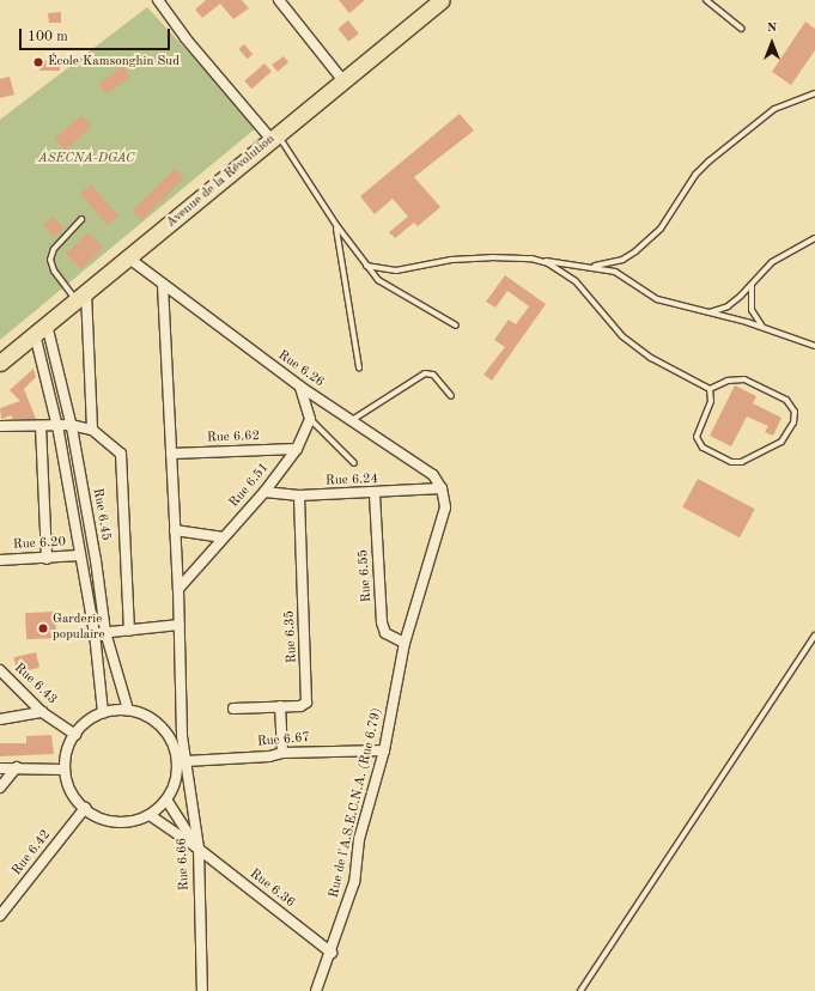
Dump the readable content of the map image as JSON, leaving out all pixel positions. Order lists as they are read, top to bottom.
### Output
{
  "streets": {
    "main road": ["Avenue de la Révolution"],
    "street": [
      "Rue 6.26",
      "Rue 6.62",
      "Rue 6.24",
      "Rue 6.51",
      "Rue 6.45",
      "Rue 6.20",
      "Rue 6.55",
      "Rue 6.35",
      "Rue 6.43",
      "Rue 6.67",
      "Rue de l'A.S.E.C.N.A. (Rue 6.79)",
      "Rue 6.42",
      "Rue 6.66",
      "Rue 6.36"
    ]
  },
  "crossings": [
    ["Avenue de la Révolution", "Rue 6.26"],
    ["Avenue de la Révolution", "Rue 6.45"],
    ["Rue 6.26", "Rue 6.24"],
    ["Rue 6.26", "Rue de l'A.S.E.C.N.A. (Rue 6.79)"],
    ["Rue 6.26", "Rue 6.66"],
    ["Rue 6.62", "Rue 6.51"],
    ["Rue 6.62", "Rue 6.66"],
    ["Rue 6.24", "Rue 6.51"],
    ["Rue 6.24", "Rue 6.55"],
    ["Rue 6.24", "Rue 6.35"],
    ["Rue 6.24", "Rue de l'A.S.E.C.N.A. (Rue 6.79)"],
    ["Rue 6.51", "Rue 6.66"],
    ["Rue 6.45", "Rue 6.20"],
    ["Rue 6.45", "Rue 6.43"],
    ["Rue 6.45", "Rue 6.42"],
    ["Rue 6.45", "Rue 6.36"],
    ["Rue 6.55", "Rue de l'A.S.E.C.N.A. (Rue 6.79)"],
    ["Rue 6.43", "Rue 6.42"],
    ["Rue 6.43", "Rue 6.36"],
    ["Rue 6.67", "Rue de l'A.S.E.C.N.A. (Rue 6.79)"],
    ["Rue 6.67", "Rue 6.66"],
    ["Rue de l'A.S.E.C.N.A. (Rue 6.79)", "Rue 6.36"],
    ["Rue 6.42", "Rue 6.36"],
    ["Rue 6.66", "Rue 6.36"]
  ],
  "parks": ["ASECNA-DGAC"],
  "places": ["École Kamsonghin Sud", "Garderie populaire"],
  "scale_bar": "100 m",
  "north": "top"
}
